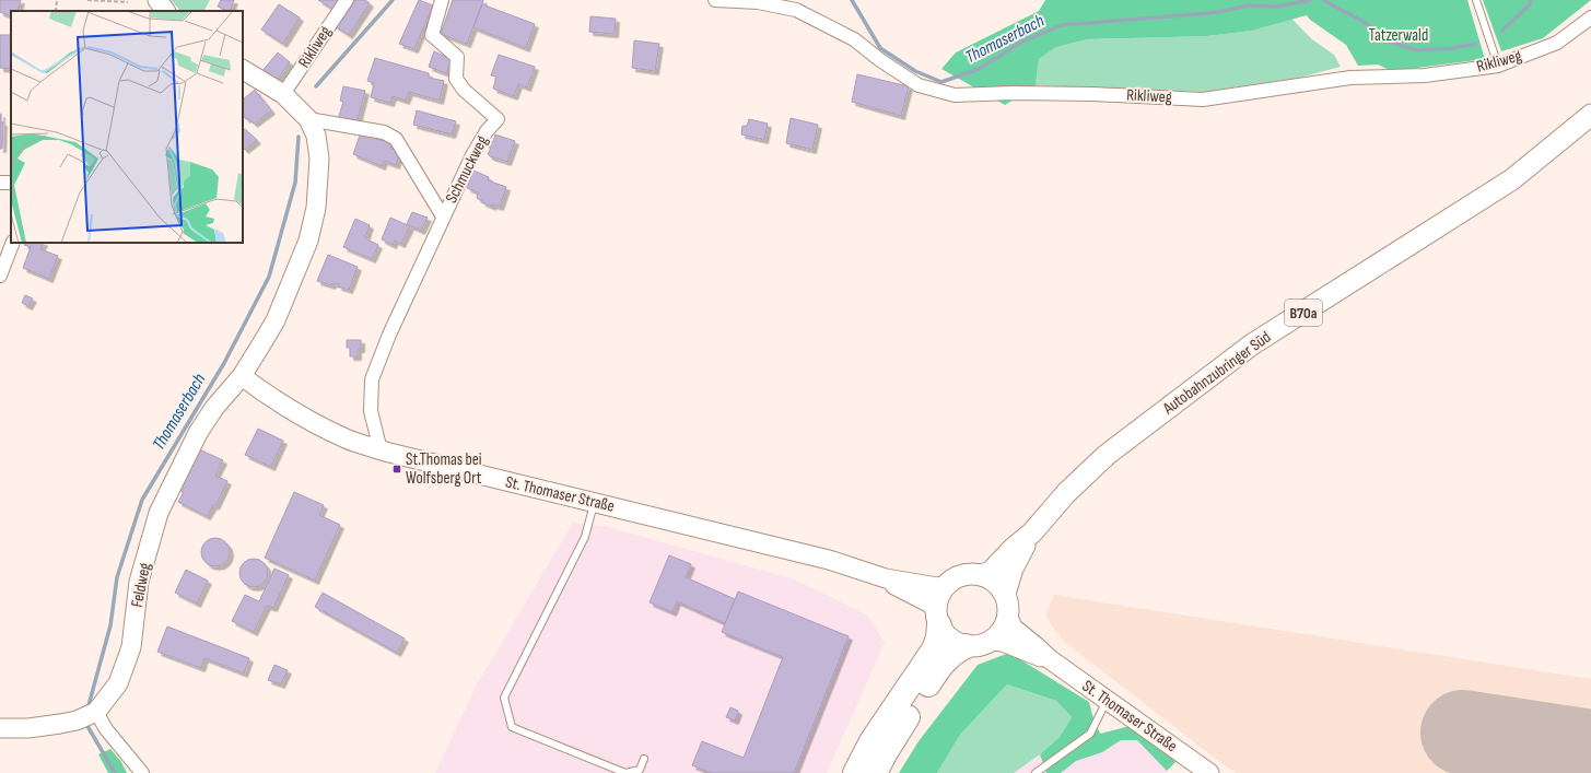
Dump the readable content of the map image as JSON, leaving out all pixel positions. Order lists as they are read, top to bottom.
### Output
{
  "streets": {
    "main road": [
      "B70a",
      "Autobahnzubringer Süd",
      "St. Thomaser Straße",
      "Feldweg"
    ],
    "street": ["Rikliweg", "Schmuckweg"]
  },
  "crossings": [
    ["Schmuckweg", "St. Thomaser Straße"],
    ["Autobahnzubringer Süd", "St. Thomaser Straße"],
    ["St. Thomaser Straße", "Feldweg"]
  ],
  "water": ["Thomaserbach"],
  "parks": ["Tatzerwald"],
  "places": {
    "transit": ["St.Thomas bei Wolfsberg Ort"]
  }
}
